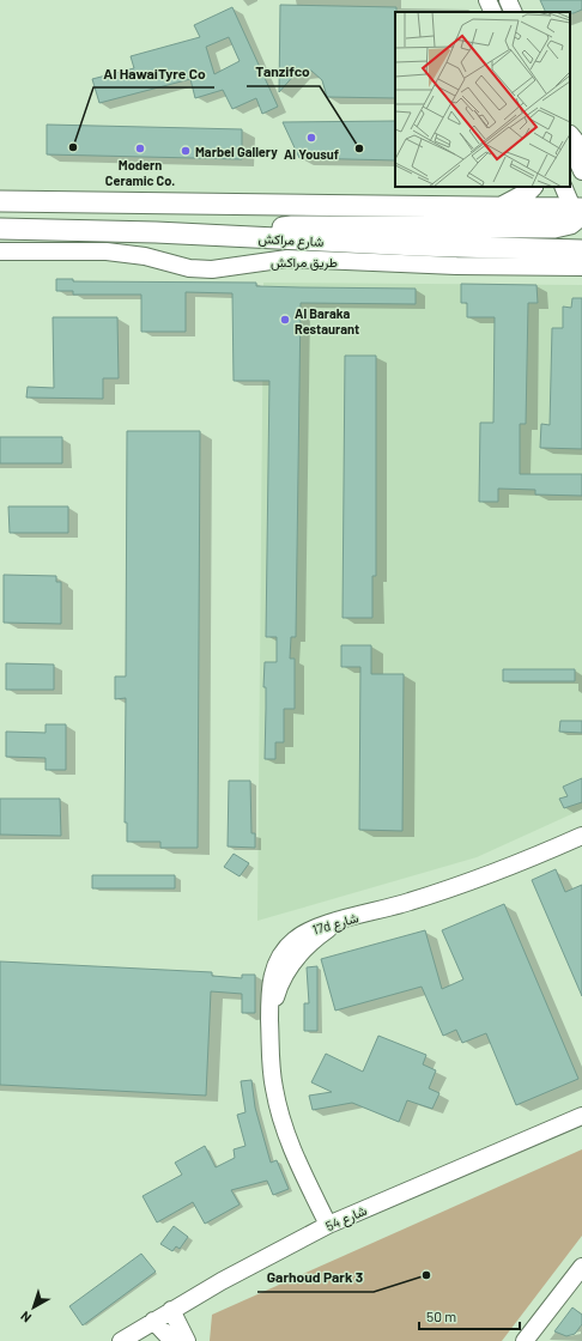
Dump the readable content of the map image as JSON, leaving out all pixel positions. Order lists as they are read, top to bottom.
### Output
{
  "streets": {
    "main road": ["شارع مراكش"],
    "street": ["طريق مراكش", "17d شارع", "شارع 54"]
  },
  "crossings": [
    ["17d شارع", "شارع 54"]
  ],
  "places": [
    "Al Yousuf",
    "Al HawaiTyre Co",
    "Modern Ceramic Co.",
    "Tanzifco",
    "Marbel Gallery",
    "Al Baraka Restaurant",
    "Garhoud Park 3"
  ],
  "scale_bar": "50 m",
  "north": "bottom left"
}
